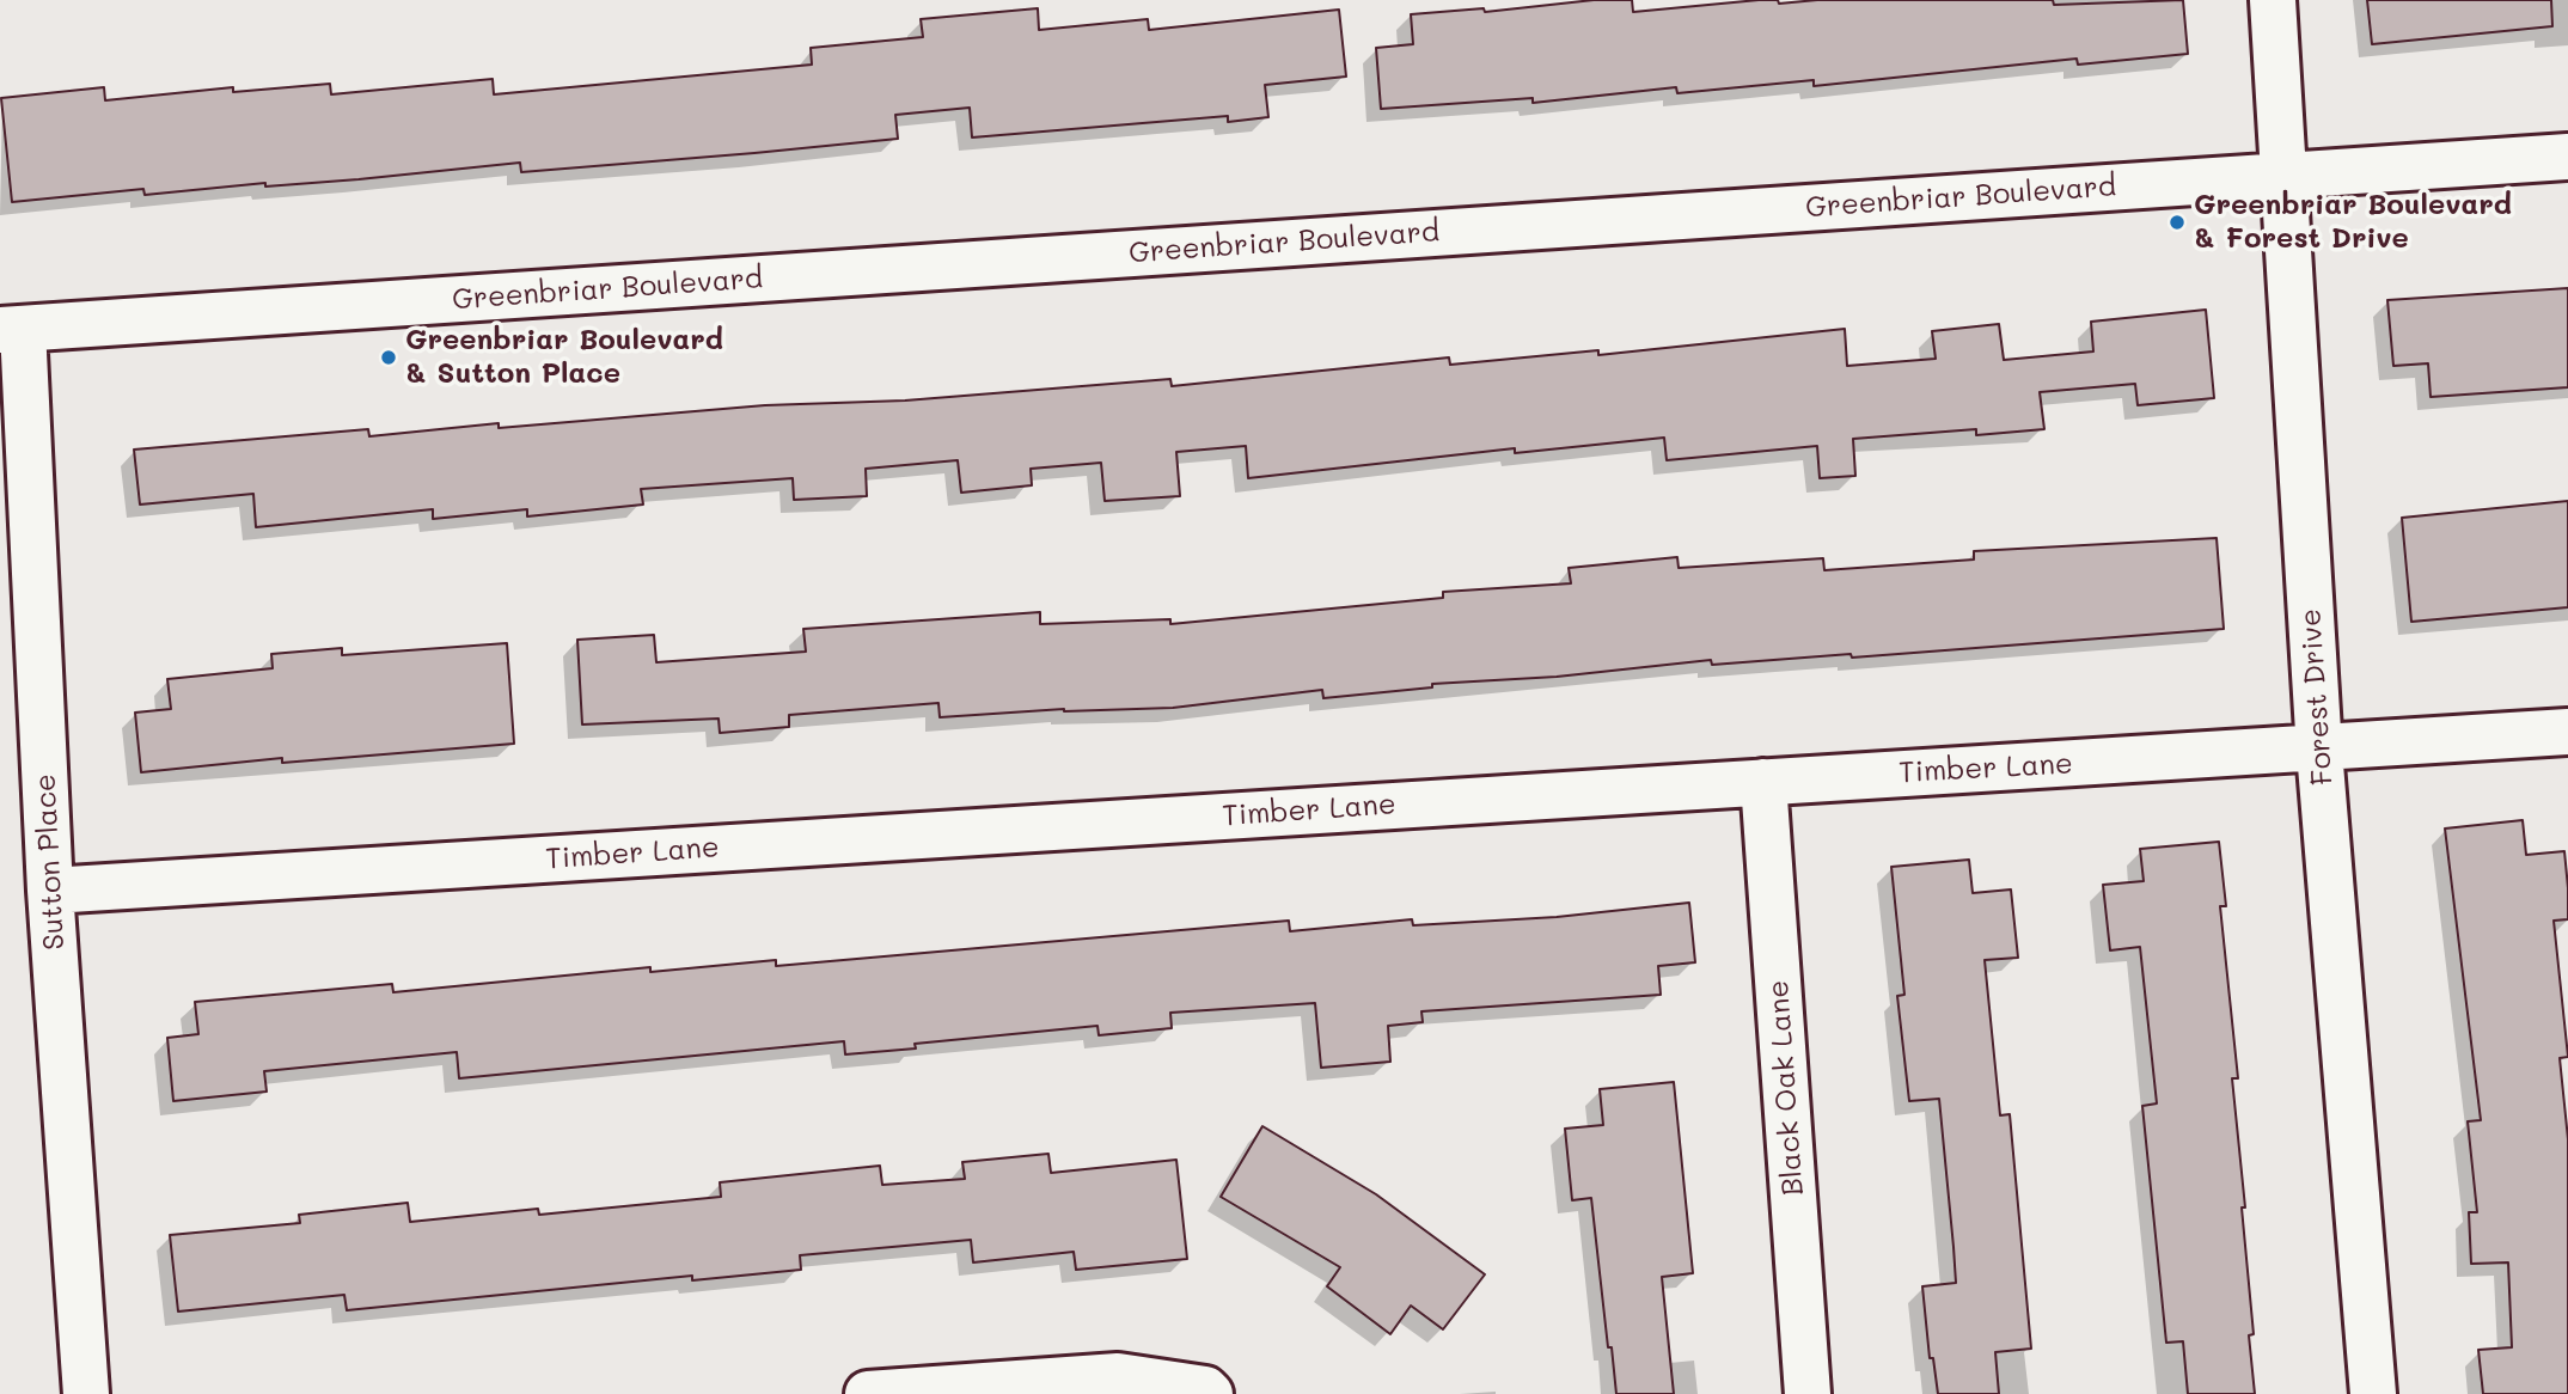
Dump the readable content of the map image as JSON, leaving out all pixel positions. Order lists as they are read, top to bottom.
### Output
{
  "streets": {
    "street": [
      "Greenbriar Boulevard",
      "Forest Drive",
      "Timber Lane",
      "Sutton Place",
      "Black Oak Lane"
    ]
  },
  "crossings": [
    ["Greenbriar Boulevard", "Forest Drive"],
    ["Greenbriar Boulevard", "Sutton Place"],
    ["Forest Drive", "Timber Lane"],
    ["Timber Lane", "Sutton Place"],
    ["Timber Lane", "Black Oak Lane"]
  ],
  "places": ["Greenbriar Boulevard & Forest Drive", "Greenbriar Boulevard & Sutton Place"]
}
